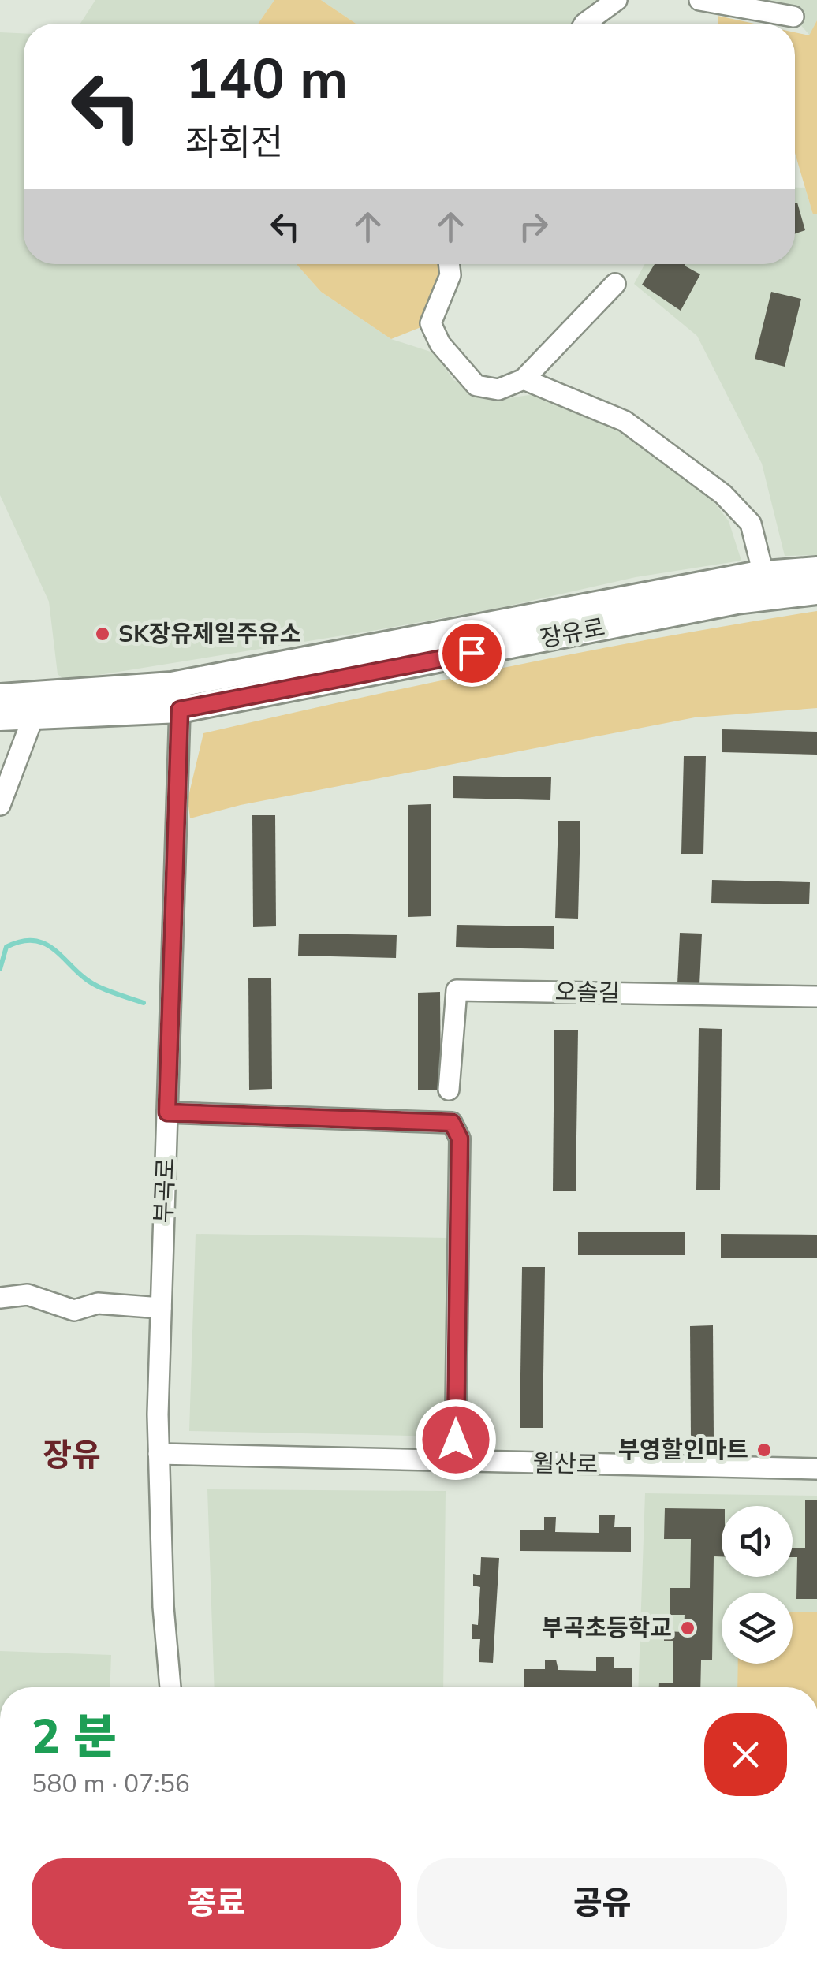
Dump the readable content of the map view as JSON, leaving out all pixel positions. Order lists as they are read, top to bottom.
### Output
{
  "streets": {
    "main road": ["장유로"],
    "street": ["오솔길", "부곡로", "월산로"]
  },
  "crossings": [
    ["장유로", "부곡로"],
    ["부곡로", "월산로"]
  ],
  "districts": ["장유"],
  "places": ["SK장유제일주유소", "부영할인마트", "부곡초등학교"],
  "page": {
    "turn": ["140 m", "좌회전"],
    "heading": ["2 분", "580 m · 07:56"],
    "buttons": ["종료", "공유"]
  }
}
